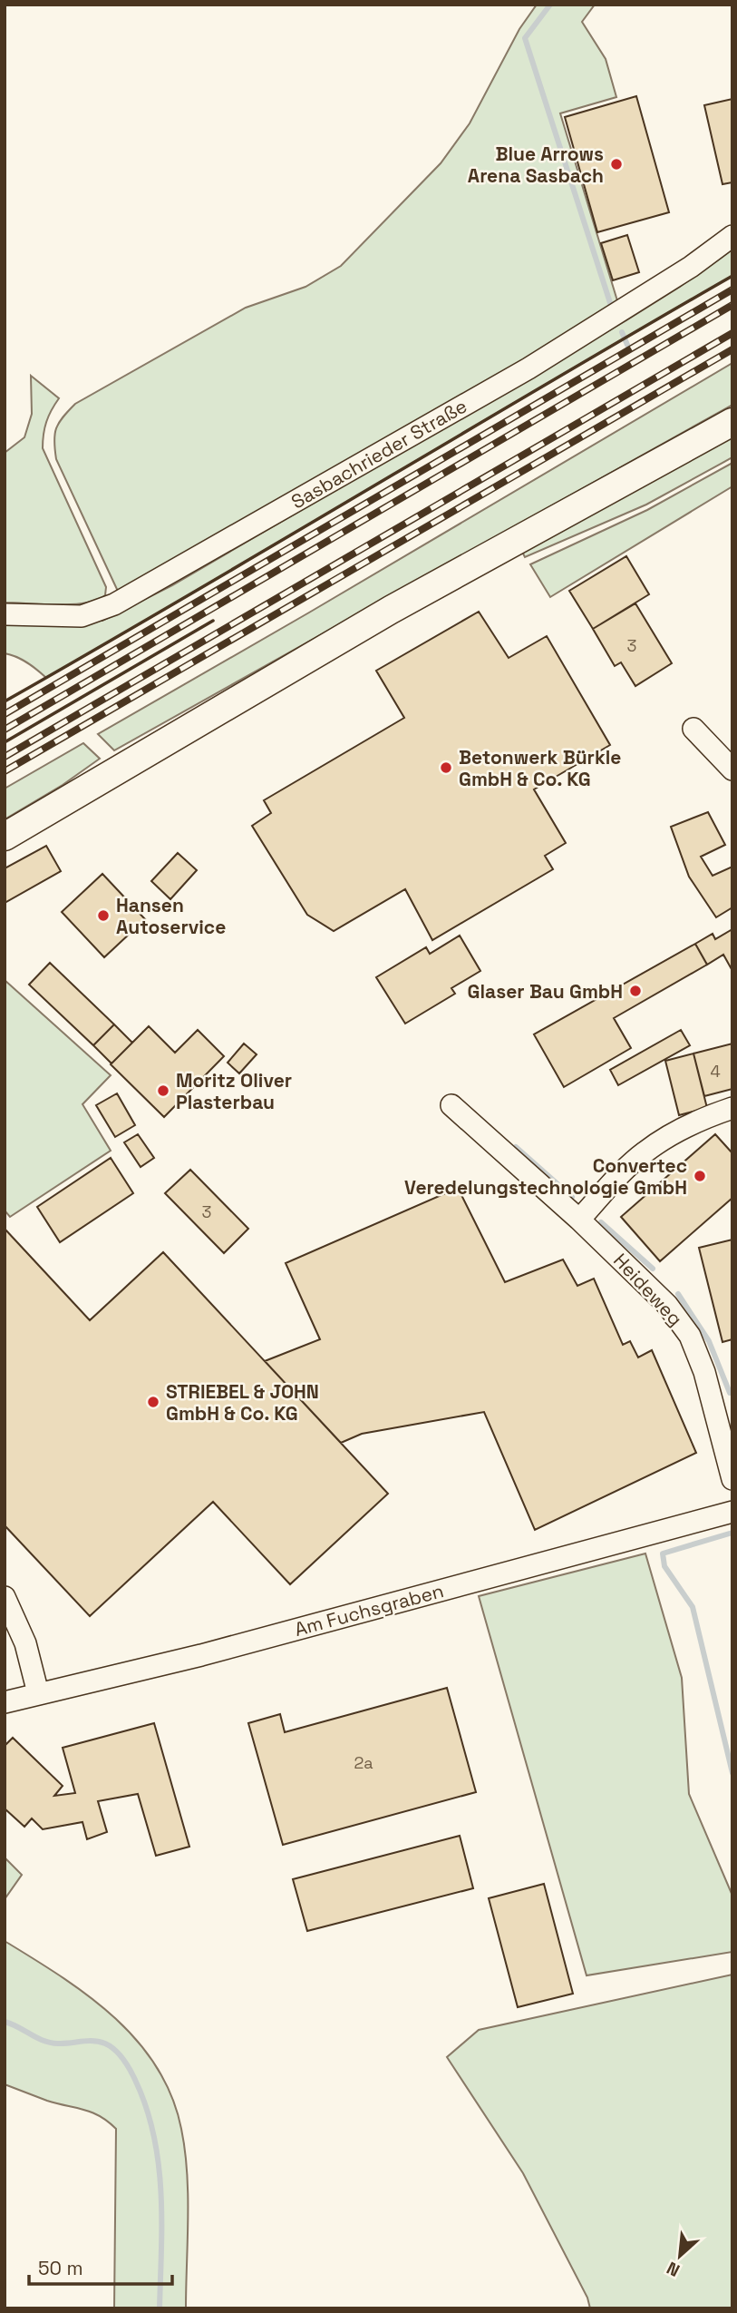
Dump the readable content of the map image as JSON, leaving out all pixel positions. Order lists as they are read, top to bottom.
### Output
{
  "streets": {
    "street": ["Sasbachrieder Straße", "Heideweg", "Am Fuchsgraben"]
  },
  "places": [
    "Blue Arrows Arena Sasbach",
    "Betonwerk Bürkle GmbH & Co. KG",
    "Hansen Autoservice",
    "Glaser Bau GmbH",
    "Moritz Oliver Plasterbau",
    "Convertec Veredelungstechnologie GmbH",
    "STRIEBEL & JOHN GmbH & Co. KG"
  ],
  "house_numbers": [
    "3",
    "4",
    "3",
    "2a"
  ],
  "scale_bar": "50 m",
  "north": "bottom left"
}
